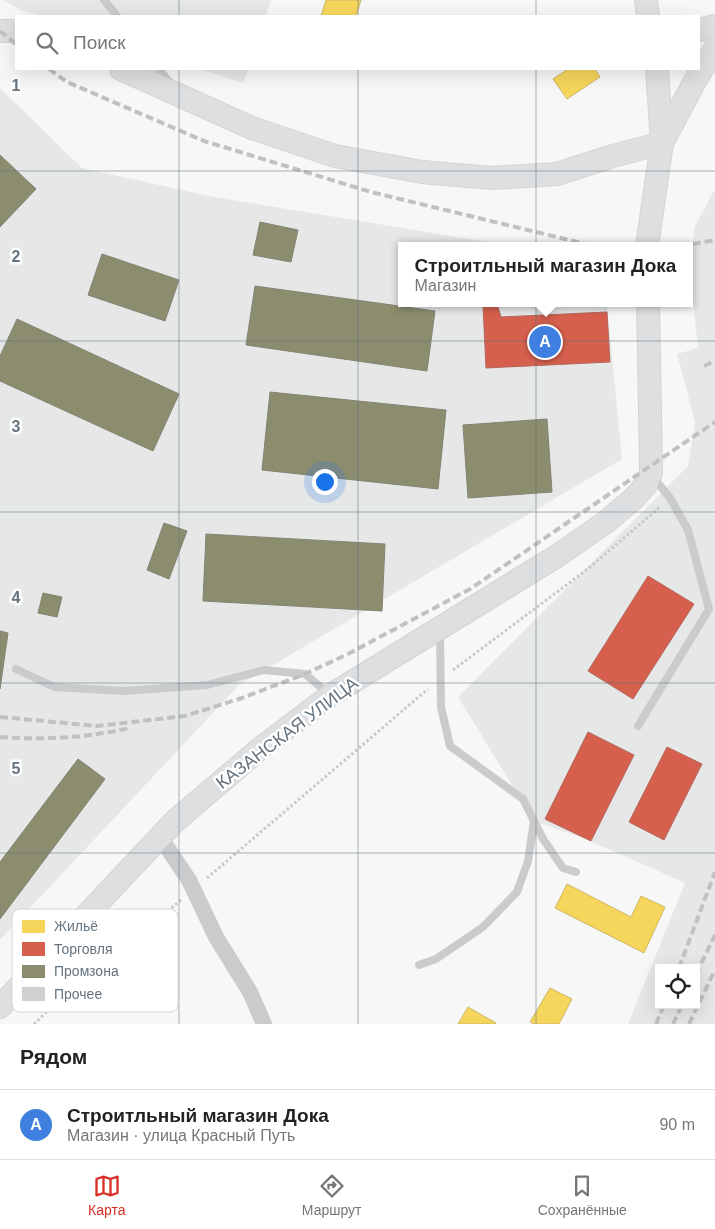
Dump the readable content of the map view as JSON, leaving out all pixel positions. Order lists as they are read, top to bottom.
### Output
{
  "streets": {
    "main road": ["КАЗАНСКАЯ УЛИЦА"]
  },
  "legend": [
    "Жильё",
    "Торговля",
    "Промзона",
    "Прочее"
  ],
  "page": {
    "search": "Поиск",
    "popup": ["Строитльный магазин Дока", "Магазин"],
    "pins": "A",
    "heading": "Рядом",
    "list": [
      {
        "mark": "A",
        "name": "Строитльный магазин Дока",
        "note": "Магазин · улица Красный Путь",
        "value": "90 m"
      }
    ],
    "nav": ["Карта", "Маршрут", "Сохранённые"]
  },
  "grid": {
    "rows": [
      "1",
      "2",
      "3",
      "4",
      "5"
    ]
  }
}
